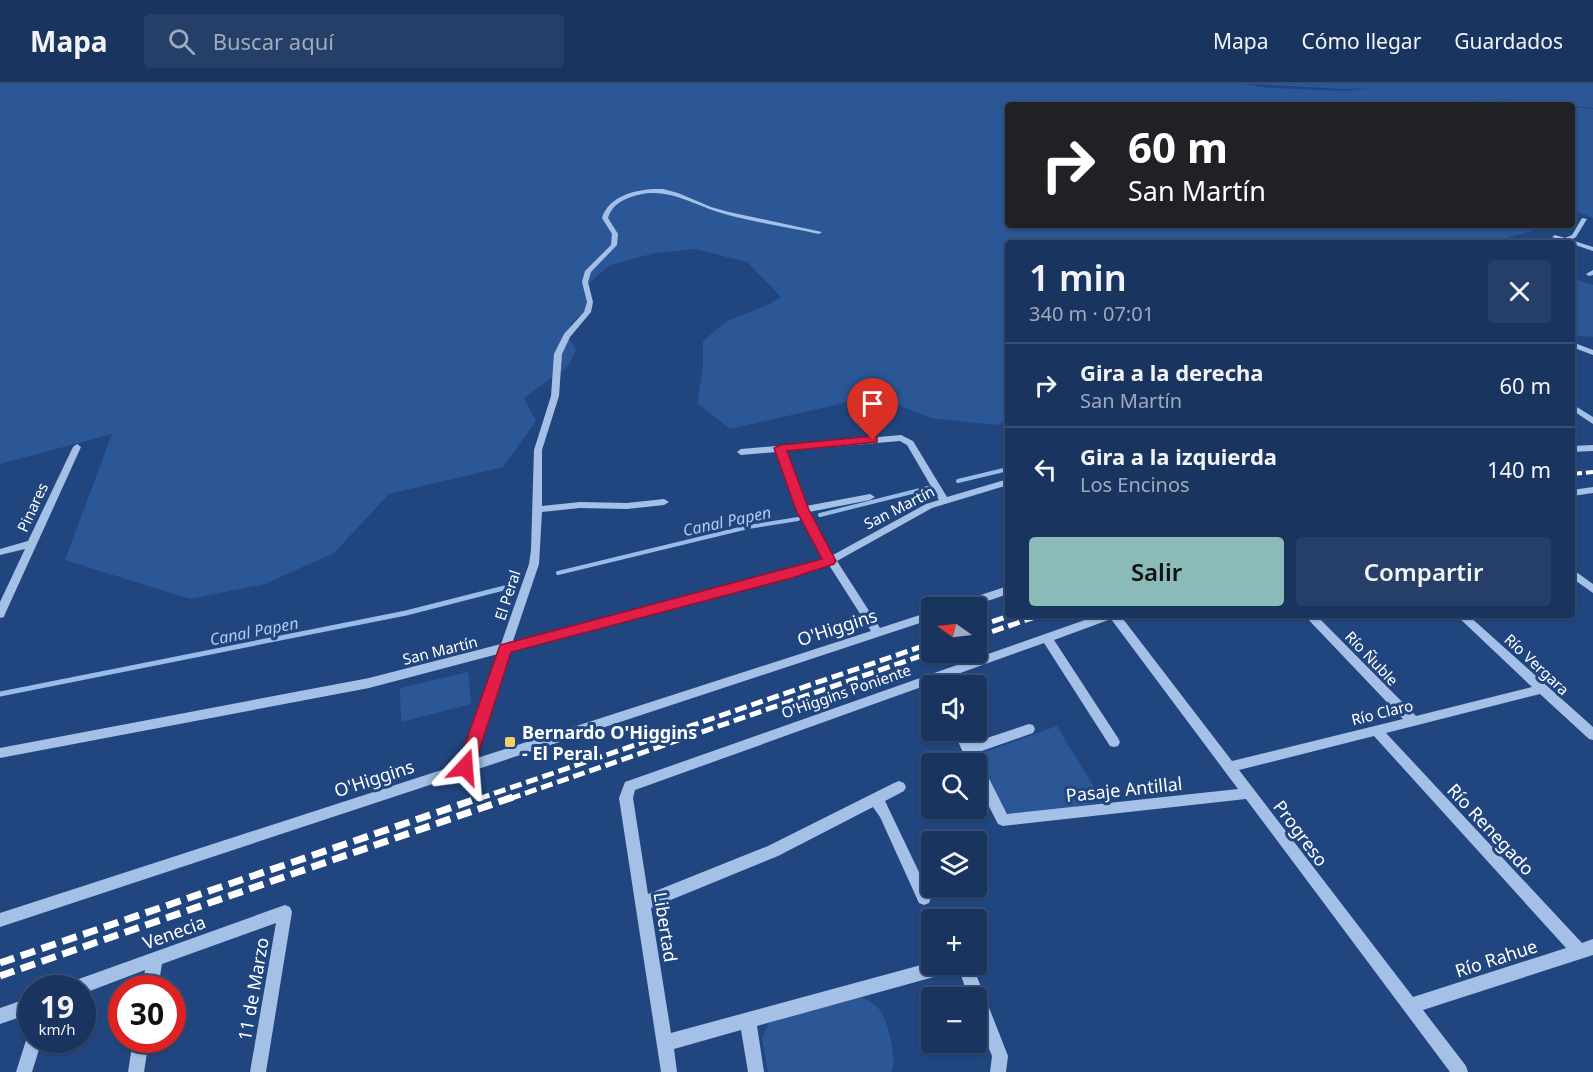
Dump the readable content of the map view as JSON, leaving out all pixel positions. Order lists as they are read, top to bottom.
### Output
{
  "streets": {
    "street": [
      "Pinares",
      "San Martín",
      "El Peral",
      "O'Higgins",
      "Río Ñuble",
      "Río Vergara",
      "O'Higgins Poniente",
      "Río Claro",
      "Pasaje Antillal",
      "Río Renegado",
      "Progreso",
      "Libertad",
      "Venecia",
      "Río Rahue",
      "11 de Marzo"
    ]
  },
  "crossings": [
    ["San Martín", "El Peral"],
    ["El Peral", "O'Higgins"],
    ["Río Ñuble", "Río Claro"],
    ["Río Vergara", "Río Claro"],
    ["O'Higgins Poniente", "Libertad"],
    ["Río Claro", "Río Renegado"],
    ["Río Claro", "Progreso"],
    ["Pasaje Antillal", "Progreso"],
    ["Río Renegado", "Río Rahue"],
    ["Progreso", "Río Rahue"],
    ["Venecia", "11 de Marzo"]
  ],
  "water": ["Canal Papen"],
  "places": {
    "transit": ["Bernardo O'Higgins - El Peral"]
  },
  "north": "left",
  "page": {
    "header": "Mapa",
    "search": "Buscar aquí",
    "nav": ["Mapa", "Cómo llegar", "Guardados"],
    "turn": ["60 m", "San Martín"],
    "heading": ["1 min", "340 m · 07:01"],
    "list": [
      {
        "name": "Gira a la derecha",
        "note": "San Martín",
        "value": "60 m"
      },
      {
        "name": "Gira a la izquierda",
        "note": "Los Encinos",
        "value": "140 m"
      }
    ],
    "buttons": ["Salir", "Compartir"],
    "map_buttons": ["+", "−"],
    "speed": "19 km/h",
    "limit": "30"
  }
}
